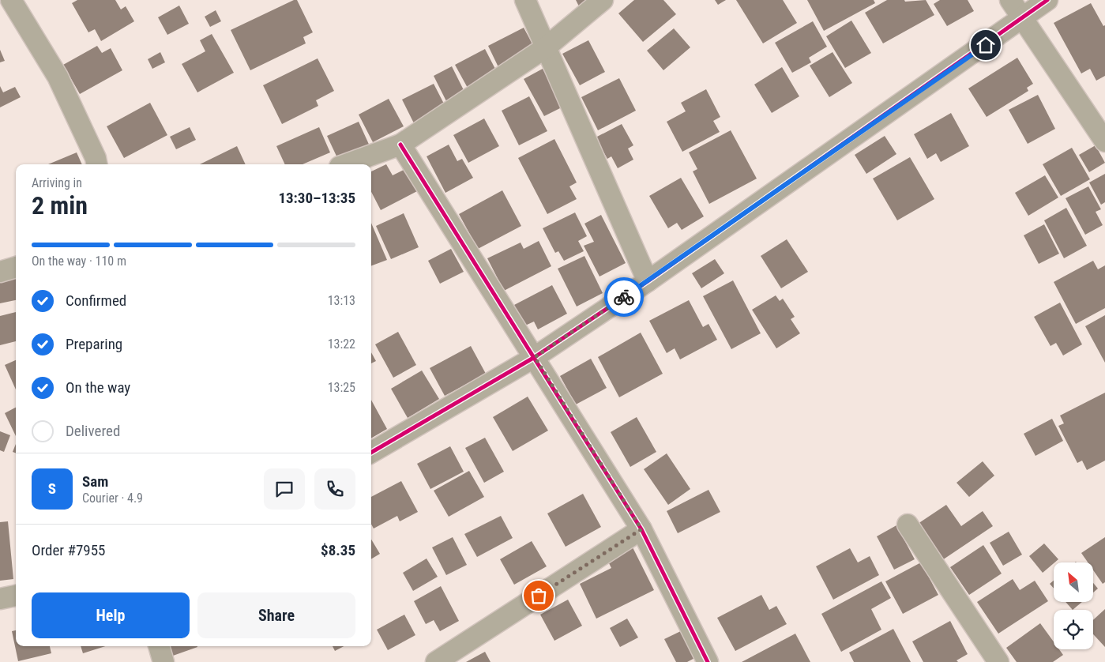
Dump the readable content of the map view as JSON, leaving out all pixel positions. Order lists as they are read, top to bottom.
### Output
{
  "north": "top left",
  "page": {
    "heading": ["2 min", "Arriving in", "13:30–13:35"],
    "panel": [
      "Sam",
      "Courier · 4.9",
      "Order #7955",
      "$8.35"
    ],
    "bar": "On the way · 110 m",
    "list": [
      ["Confirmed", "13:13"],
      ["Preparing", "13:22"],
      ["On the way", "13:25"],
      "Delivered"
    ],
    "round": "S",
    "buttons": ["Help", "Share"]
  }
}
